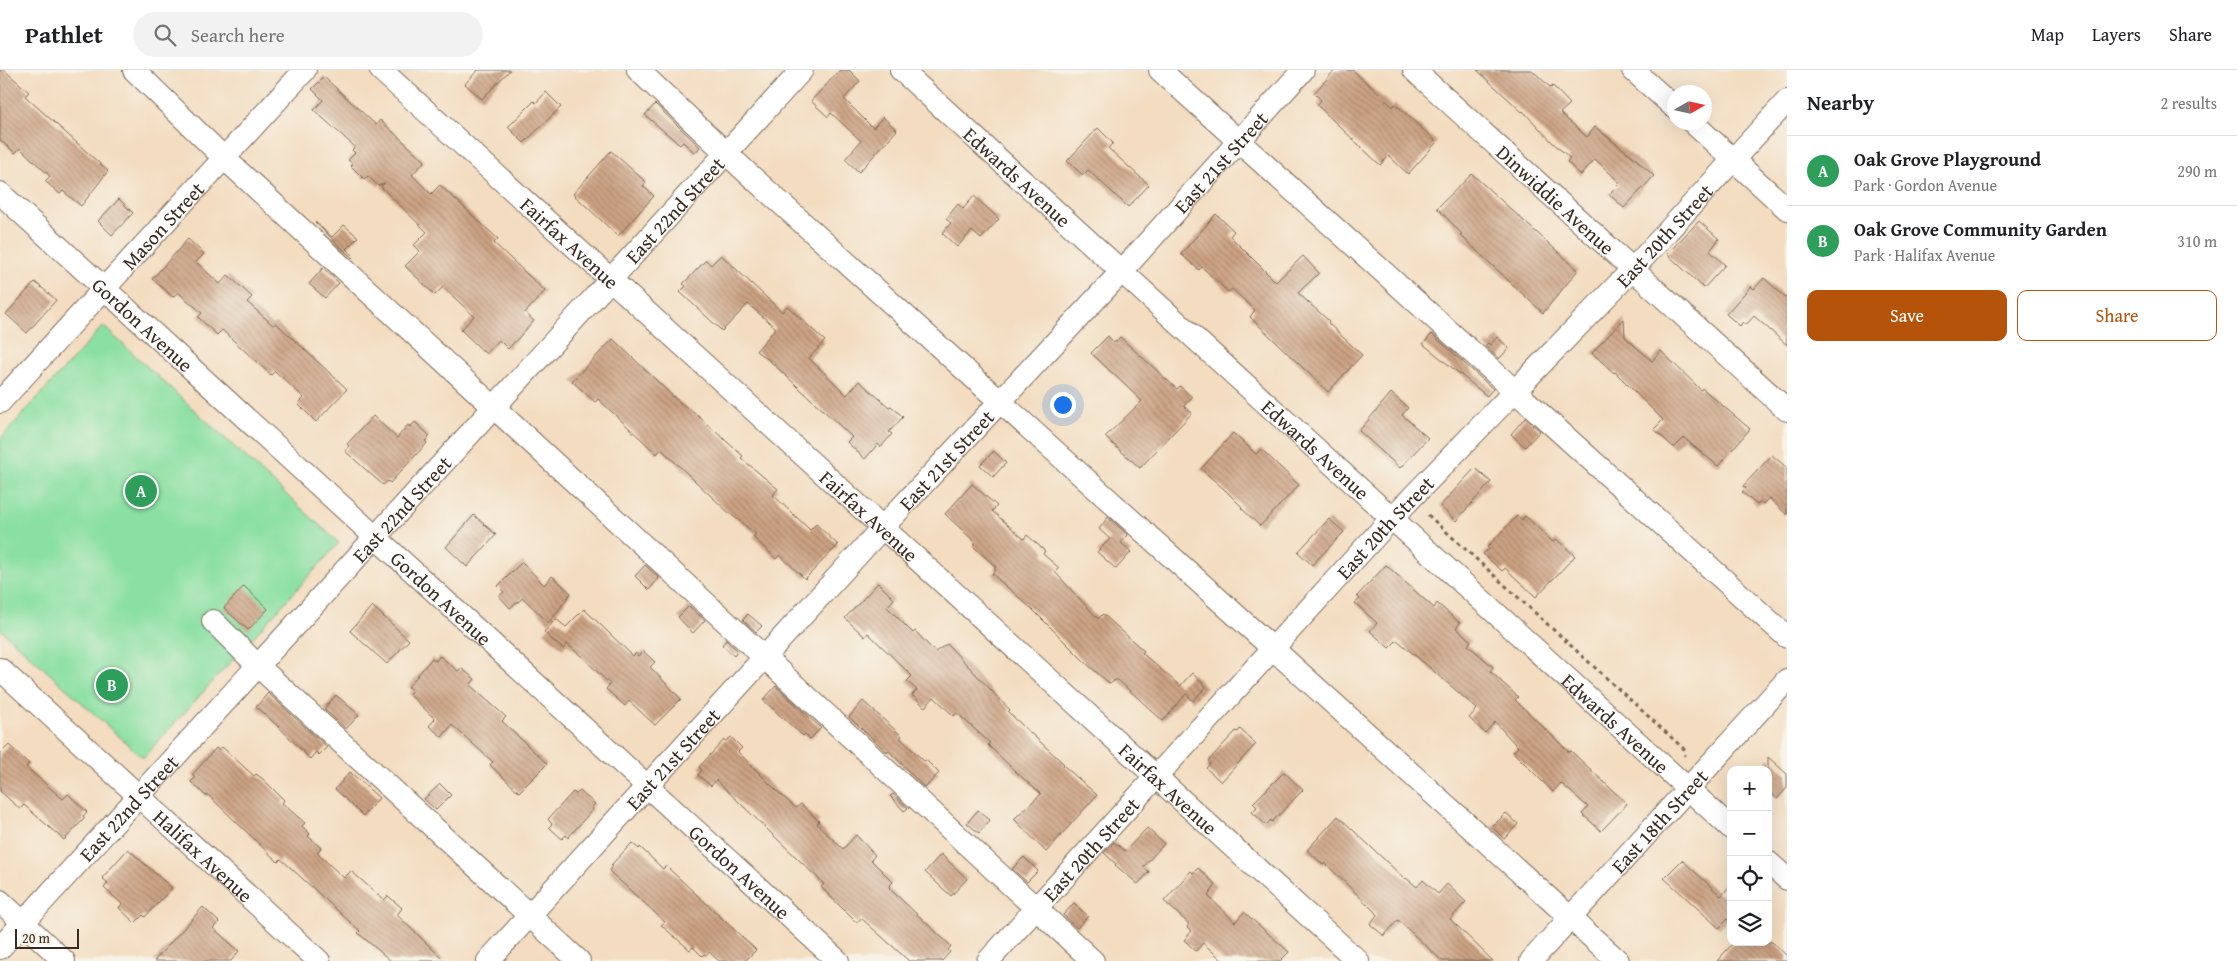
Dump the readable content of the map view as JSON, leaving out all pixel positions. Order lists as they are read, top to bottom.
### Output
{
  "streets": {
    "street": [
      "East 21st Street",
      "Edwards Avenue",
      "Dinwiddie Avenue",
      "East 22nd Street",
      "Mason Street",
      "East 20th Street",
      "Fairfax Avenue",
      "Gordon Avenue",
      "East 18th Street",
      "Halifax Avenue"
    ]
  },
  "crossings": [
    ["East 21st Street", "Edwards Avenue"],
    ["East 21st Street", "Fairfax Avenue"],
    ["East 21st Street", "Gordon Avenue"],
    ["Edwards Avenue", "East 20th Street"],
    ["Edwards Avenue", "East 18th Street"],
    ["Dinwiddie Avenue", "East 20th Street"],
    ["East 22nd Street", "Fairfax Avenue"],
    ["East 22nd Street", "Gordon Avenue"],
    ["East 22nd Street", "Halifax Avenue"],
    ["Mason Street", "Gordon Avenue"],
    ["East 20th Street", "Fairfax Avenue"]
  ],
  "scale_bar": "20 m",
  "north": "right",
  "page": {
    "header": "Pathlet",
    "search": "Search here",
    "nav": ["Map", "Layers", "Share"],
    "heading": ["Nearby", "2 results"],
    "list": [
      {
        "mark": "A",
        "name": "Oak Grove Playground",
        "note": "Park · Gordon Avenue",
        "value": "290 m"
      },
      {
        "mark": "B",
        "name": "Oak Grove Community Garden",
        "note": "Park · Halifax Avenue",
        "value": "310 m"
      }
    ],
    "buttons": ["Save", "Share"],
    "pins": ["A", "B"],
    "map_buttons": ["+", "−"],
    "scale": "20 m"
  }
}
